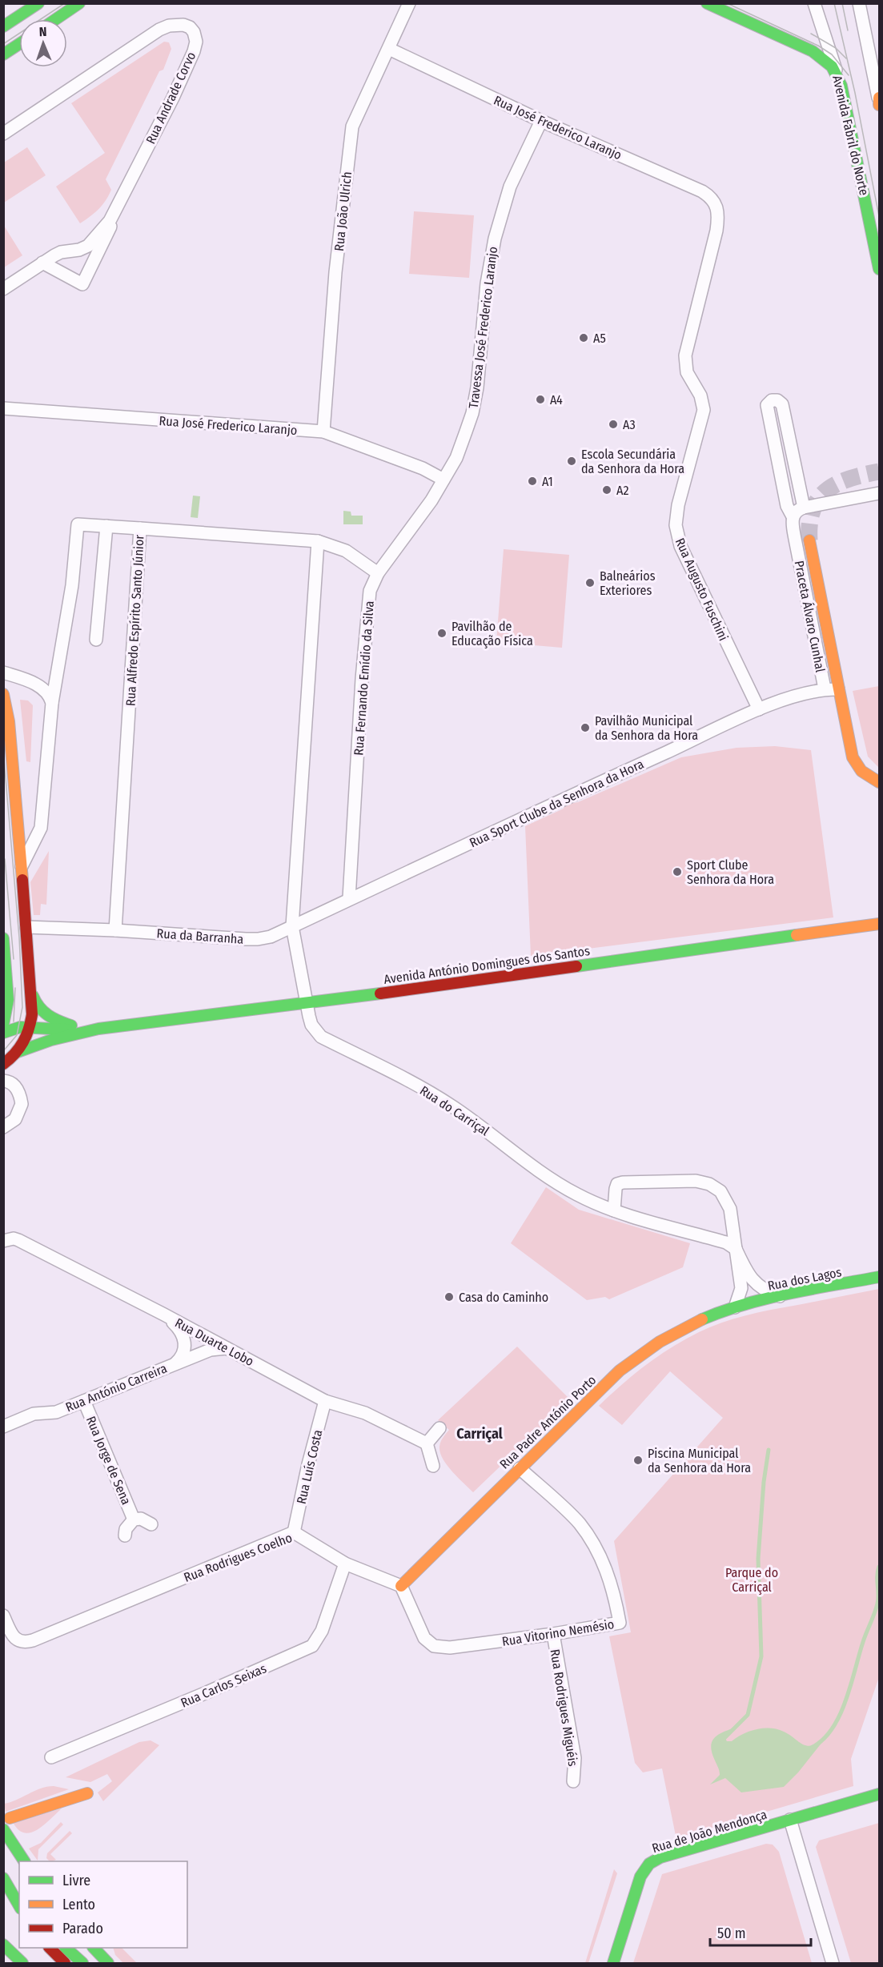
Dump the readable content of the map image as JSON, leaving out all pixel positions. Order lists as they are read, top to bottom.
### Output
{
  "streets": {
    "main road": [
      "Avenida Fabril do Norte",
      "Avenida António Domingues dos Santos",
      "Rua dos Lagos",
      "Rua Padre António Porto",
      "Rua de João Mendonça"
    ],
    "street": [
      "Rua Andrade Corvo",
      "Rua José Frederico Laranjo",
      "Rua João Ulrich",
      "Travessa José Frederico Laranjo",
      "Rua Augusto Fuschini",
      "Praceta Álvaro Cunhal",
      "Rua Alfredo Espírito Santo Júnior",
      "Rua Fernando Emídio da Silva",
      "Rua Sport Clube da Senhora da Hora",
      "Rua da Barranha",
      "Rua do Carriçal",
      "Rua Duarte Lobo",
      "Rua António Carreira",
      "Rua Jorge de Sena",
      "Rua Luís Costa",
      "Rua Rodrigues Coelho",
      "Rua Vitorino Nemésio",
      "Rua Carlos Seixas",
      "Rua Rodrigues Miguéis"
    ]
  },
  "crossings": [
    ["Rua José Frederico Laranjo", "Rua João Ulrich"],
    ["Rua José Frederico Laranjo", "Travessa José Frederico Laranjo"],
    ["Rua José Frederico Laranjo", "Rua Augusto Fuschini"],
    ["Rua José Frederico Laranjo", "Rua Fernando Emídio da Silva"],
    ["Travessa José Frederico Laranjo", "Rua Fernando Emídio da Silva"],
    ["Rua Augusto Fuschini", "Rua Sport Clube da Senhora da Hora"],
    ["Praceta Álvaro Cunhal", "Rua Sport Clube da Senhora da Hora"],
    ["Rua Alfredo Espírito Santo Júnior", "Rua Fernando Emídio da Silva"],
    ["Rua Alfredo Espírito Santo Júnior", "Rua da Barranha"],
    ["Rua Fernando Emídio da Silva", "Rua Sport Clube da Senhora da Hora"],
    ["Rua Sport Clube da Senhora da Hora", "Rua da Barranha"],
    ["Avenida António Domingues dos Santos", "Rua do Carriçal"],
    ["Rua dos Lagos", "Rua Padre António Porto"],
    ["Rua Duarte Lobo", "Rua António Carreira"],
    ["Rua Duarte Lobo", "Rua Luís Costa"],
    ["Rua António Carreira", "Rua Jorge de Sena"],
    ["Rua Padre António Porto", "Rua Rodrigues Coelho"],
    ["Rua Padre António Porto", "Rua Vitorino Nemésio"],
    ["Rua Luís Costa", "Rua Rodrigues Coelho"],
    ["Rua Rodrigues Coelho", "Rua Vitorino Nemésio"],
    ["Rua Rodrigues Coelho", "Rua Carlos Seixas"],
    ["Rua Vitorino Nemésio", "Rua Rodrigues Miguéis"]
  ],
  "districts": ["Carriçal"],
  "parks": ["Parque do Carriçal"],
  "places": [
    "A5",
    "A4",
    "A3",
    "Escola Secundária da Senhora da Hora",
    "A1",
    "A2",
    "Balneários Exteriores",
    "Pavilhão de Educação Física",
    "Pavilhão Municipal da Senhora da Hora",
    "Sport Clube Senhora da Hora",
    "Casa do Caminho",
    "Piscina Municipal da Senhora da Hora"
  ],
  "legend": ["Livre", "Lento", "Parado"],
  "scale_bar": "50 m",
  "north": "top"
}
